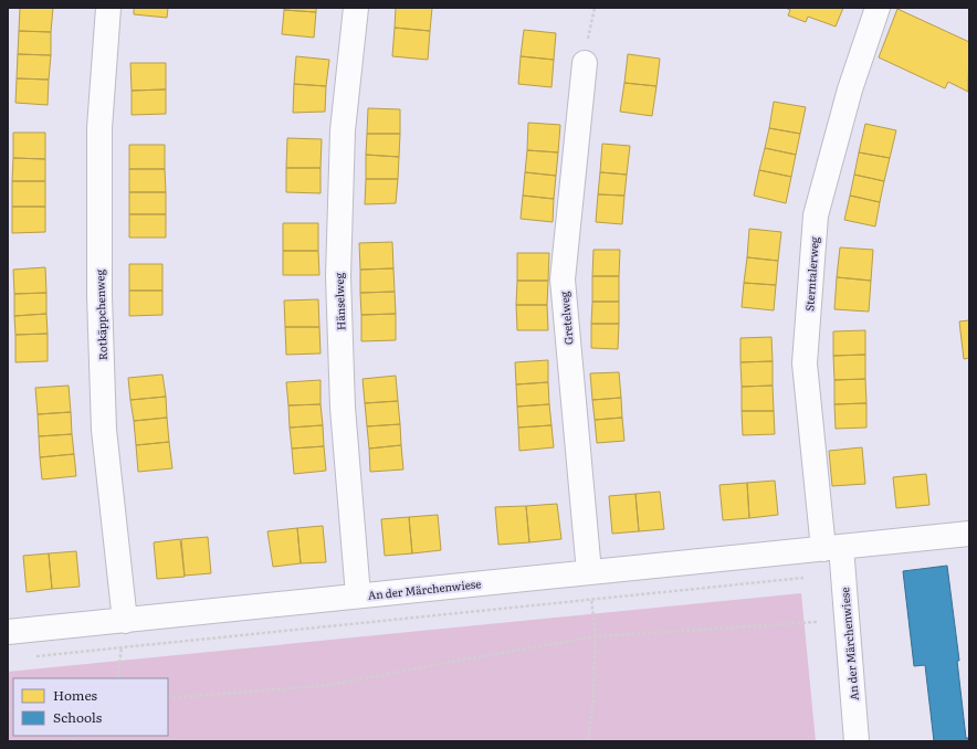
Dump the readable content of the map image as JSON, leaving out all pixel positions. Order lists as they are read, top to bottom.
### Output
{
  "streets": {
    "street": [
      "Sterntalerweg",
      "Hänselweg",
      "Rotkäppchenweg",
      "Gretelweg",
      "An der Märchenwiese"
    ]
  },
  "crossings": [
    ["Sterntalerweg", "An der Märchenwiese"],
    ["Hänselweg", "An der Märchenwiese"],
    ["Rotkäppchenweg", "An der Märchenwiese"],
    ["Gretelweg", "An der Märchenwiese"]
  ],
  "legend": ["Homes", "Schools"]
}
